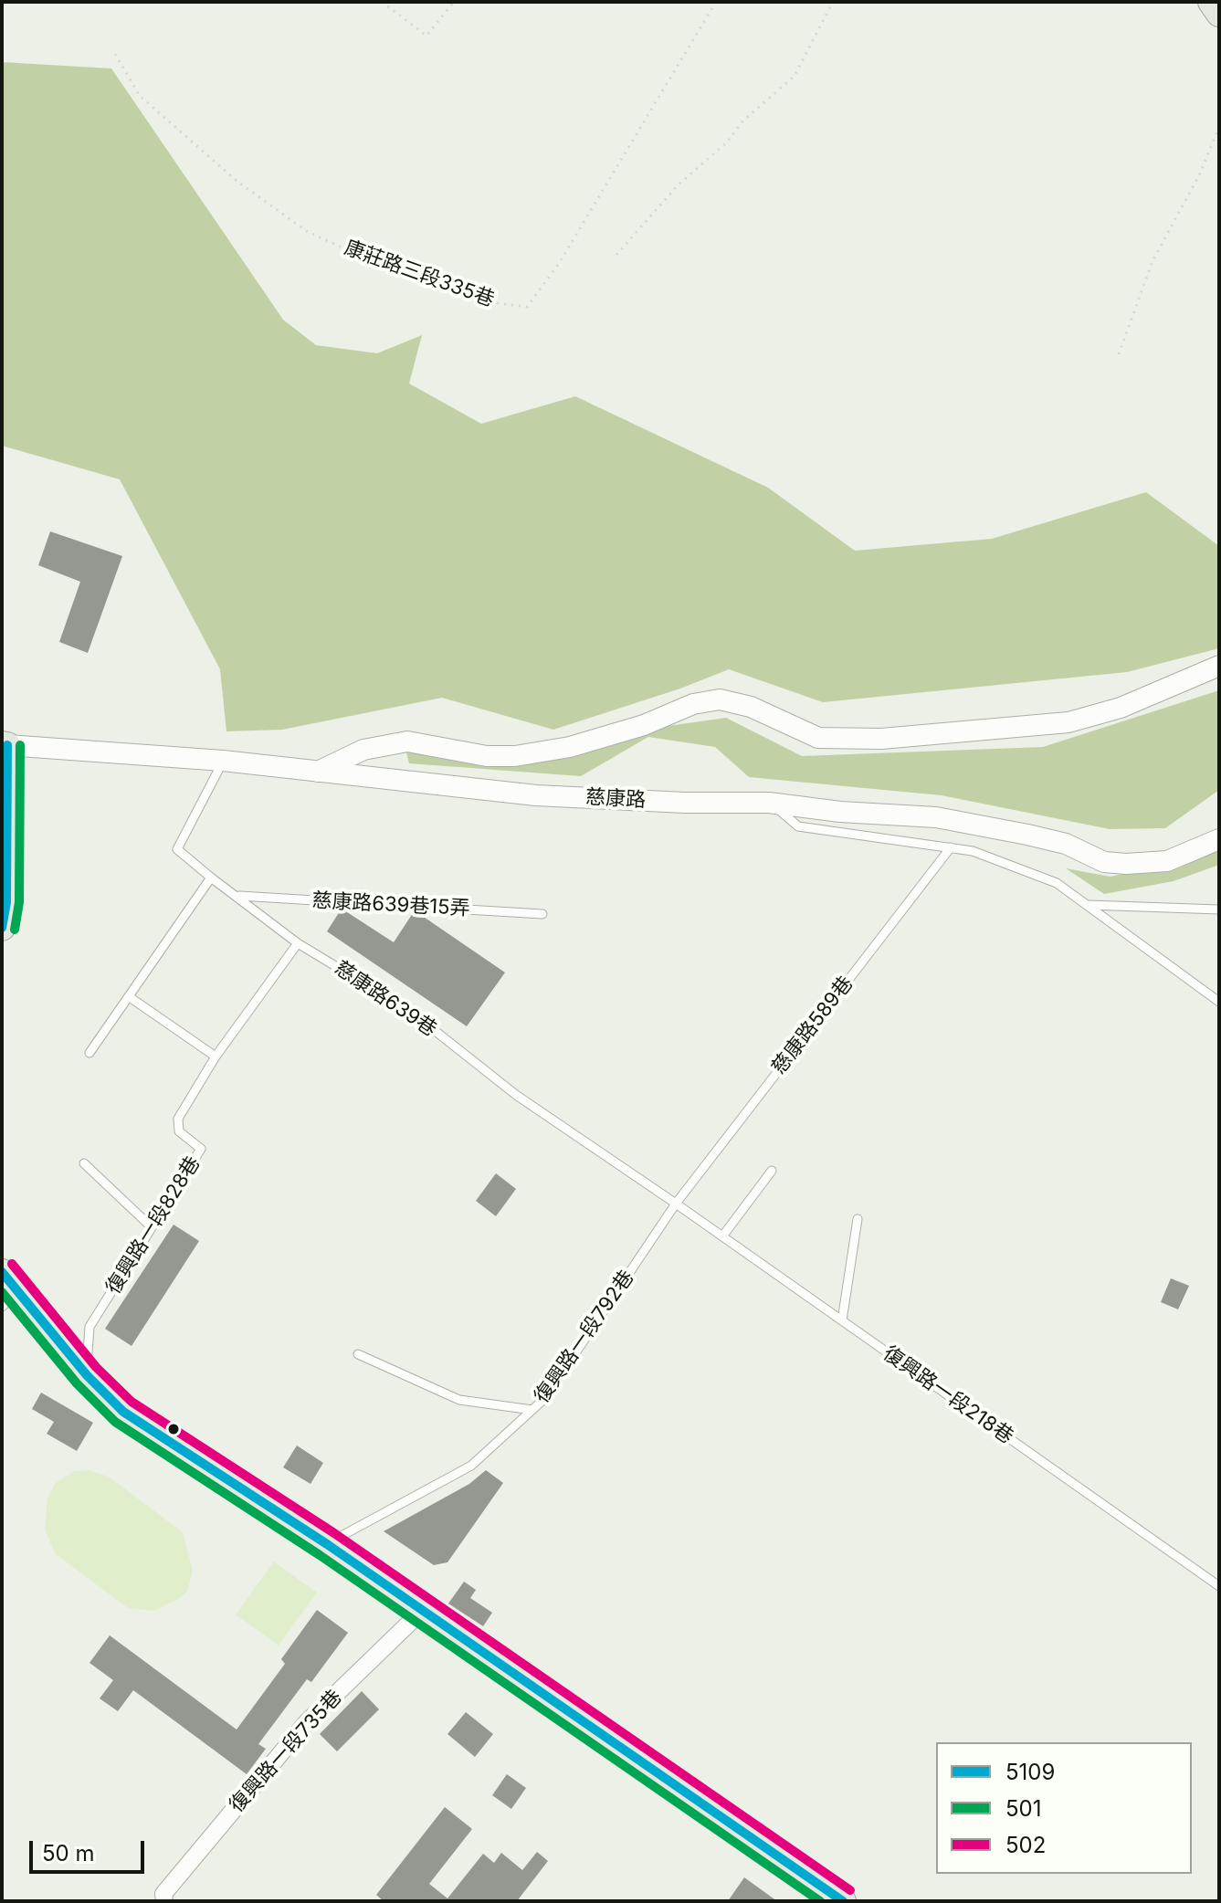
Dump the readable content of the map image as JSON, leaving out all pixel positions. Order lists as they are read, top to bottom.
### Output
{
  "streets": {
    "street": ["慈康路", "復興路一段735巷"],
    "lane": [
      "慈康路639巷15弄",
      "慈康路639巷",
      "慈康路589巷",
      "復興路一段828巷",
      "復興路一段792巷",
      "復興路一段218巷"
    ],
    "path": ["康莊路三段335巷"]
  },
  "crossings": [
    ["慈康路", "慈康路639巷"],
    ["慈康路639巷15弄", "慈康路639巷"],
    ["慈康路639巷", "慈康路589巷"],
    ["慈康路639巷", "復興路一段828巷"],
    ["慈康路639巷", "復興路一段792巷"],
    ["慈康路639巷", "復興路一段218巷"],
    ["慈康路589巷", "復興路一段792巷"],
    ["慈康路589巷", "復興路一段218巷"],
    ["復興路一段792巷", "復興路一段218巷"]
  ],
  "lines": ["transit line 5109", "transit line 501", "transit line 502"],
  "legend": ["5109", "501", "502"],
  "scale_bar": "50 m"
}
